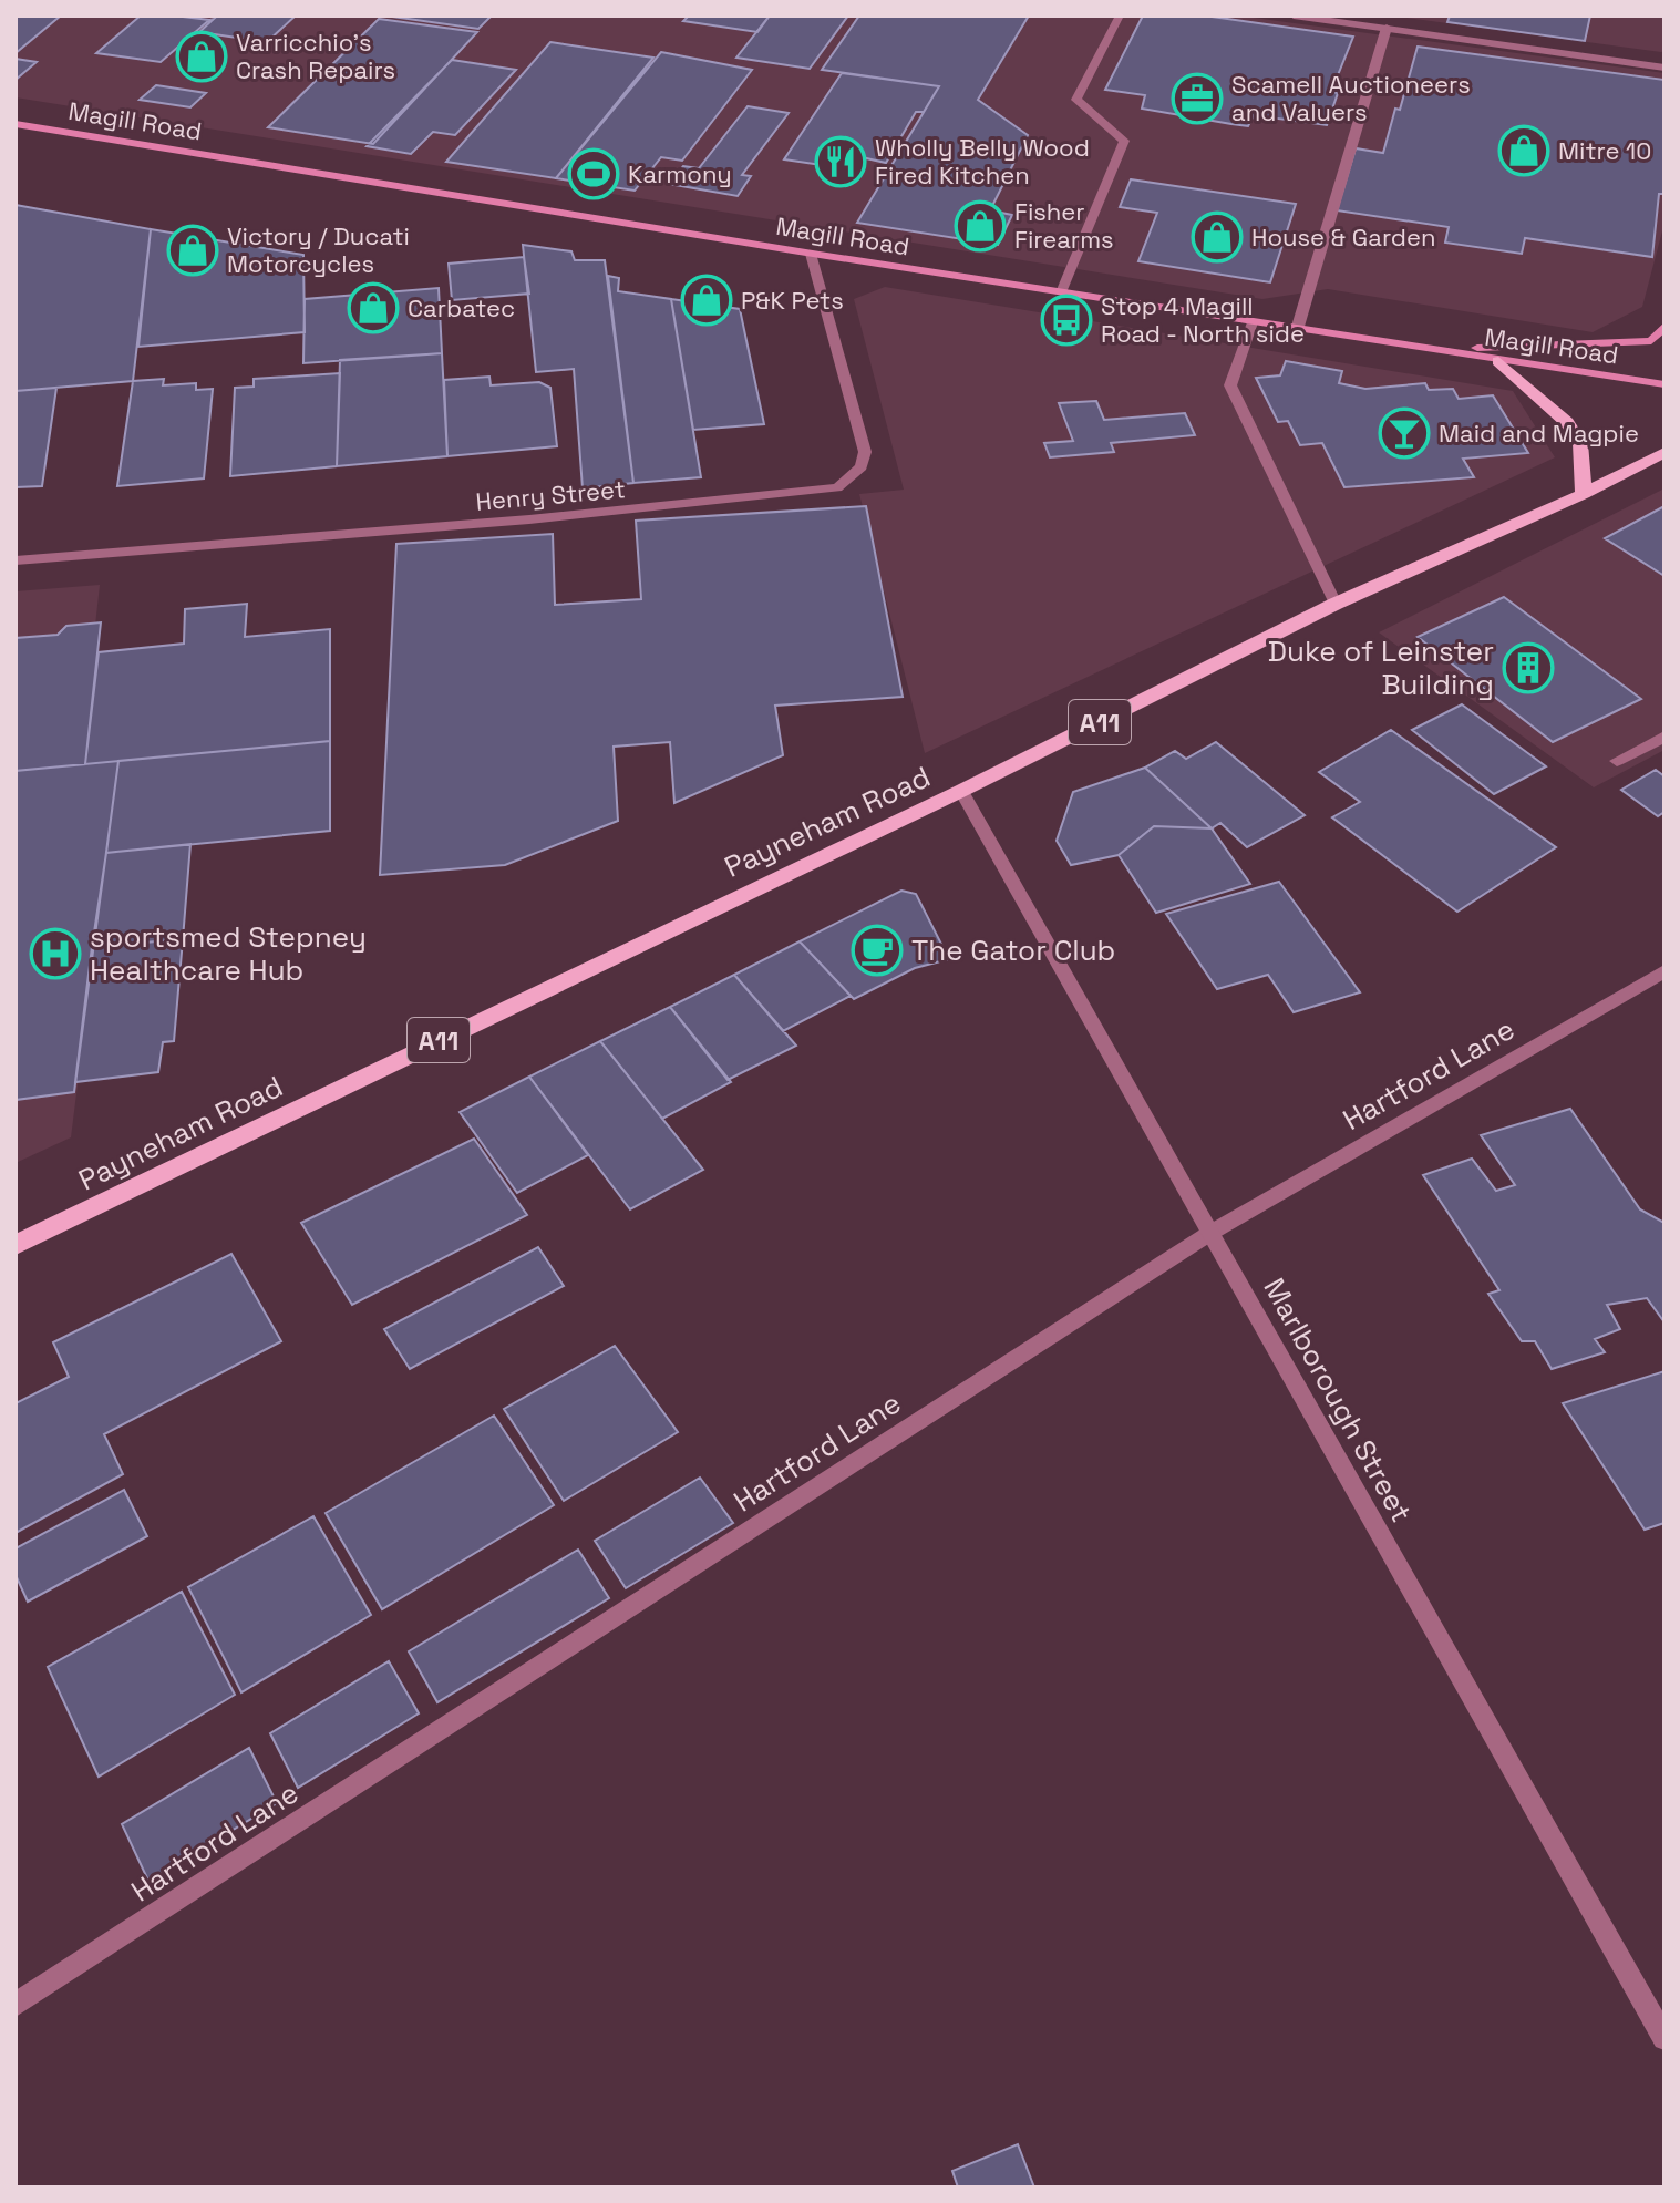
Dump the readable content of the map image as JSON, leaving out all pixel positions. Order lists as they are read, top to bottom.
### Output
{
  "streets": {
    "main road": ["Magill Road", "A11", "Payneham Road"],
    "street": ["Henry Street", "Hartford Lane", "Marlborough Street"]
  },
  "crossings": [
    ["Magill Road", "Henry Street"],
    ["Payneham Road", "Marlborough Street"],
    ["Hartford Lane", "Marlborough Street"]
  ],
  "places": {
    "shop": [
      "Varricchio's Crash Repairs",
      "Mitre 10",
      "Fisher Firearms",
      "House & Garden",
      "Victory / Ducati Motorcycles",
      "P&K Pets",
      "Carbatec"
    ],
    "office": ["Scamell Auctioneers and Valuers"],
    "restaurant": ["Wholly Belly Wood Fired Kitchen"],
    "sports": ["Karmony"],
    "bus stop": ["Stop 4 Magill Road - North side"],
    "bar": ["Maid and Magpie"],
    "building": ["Duke of Leinster Building"],
    "cafe": ["The Gator Club"],
    "hospital": ["sportsmed Stepney Healthcare Hub"]
  }
}
